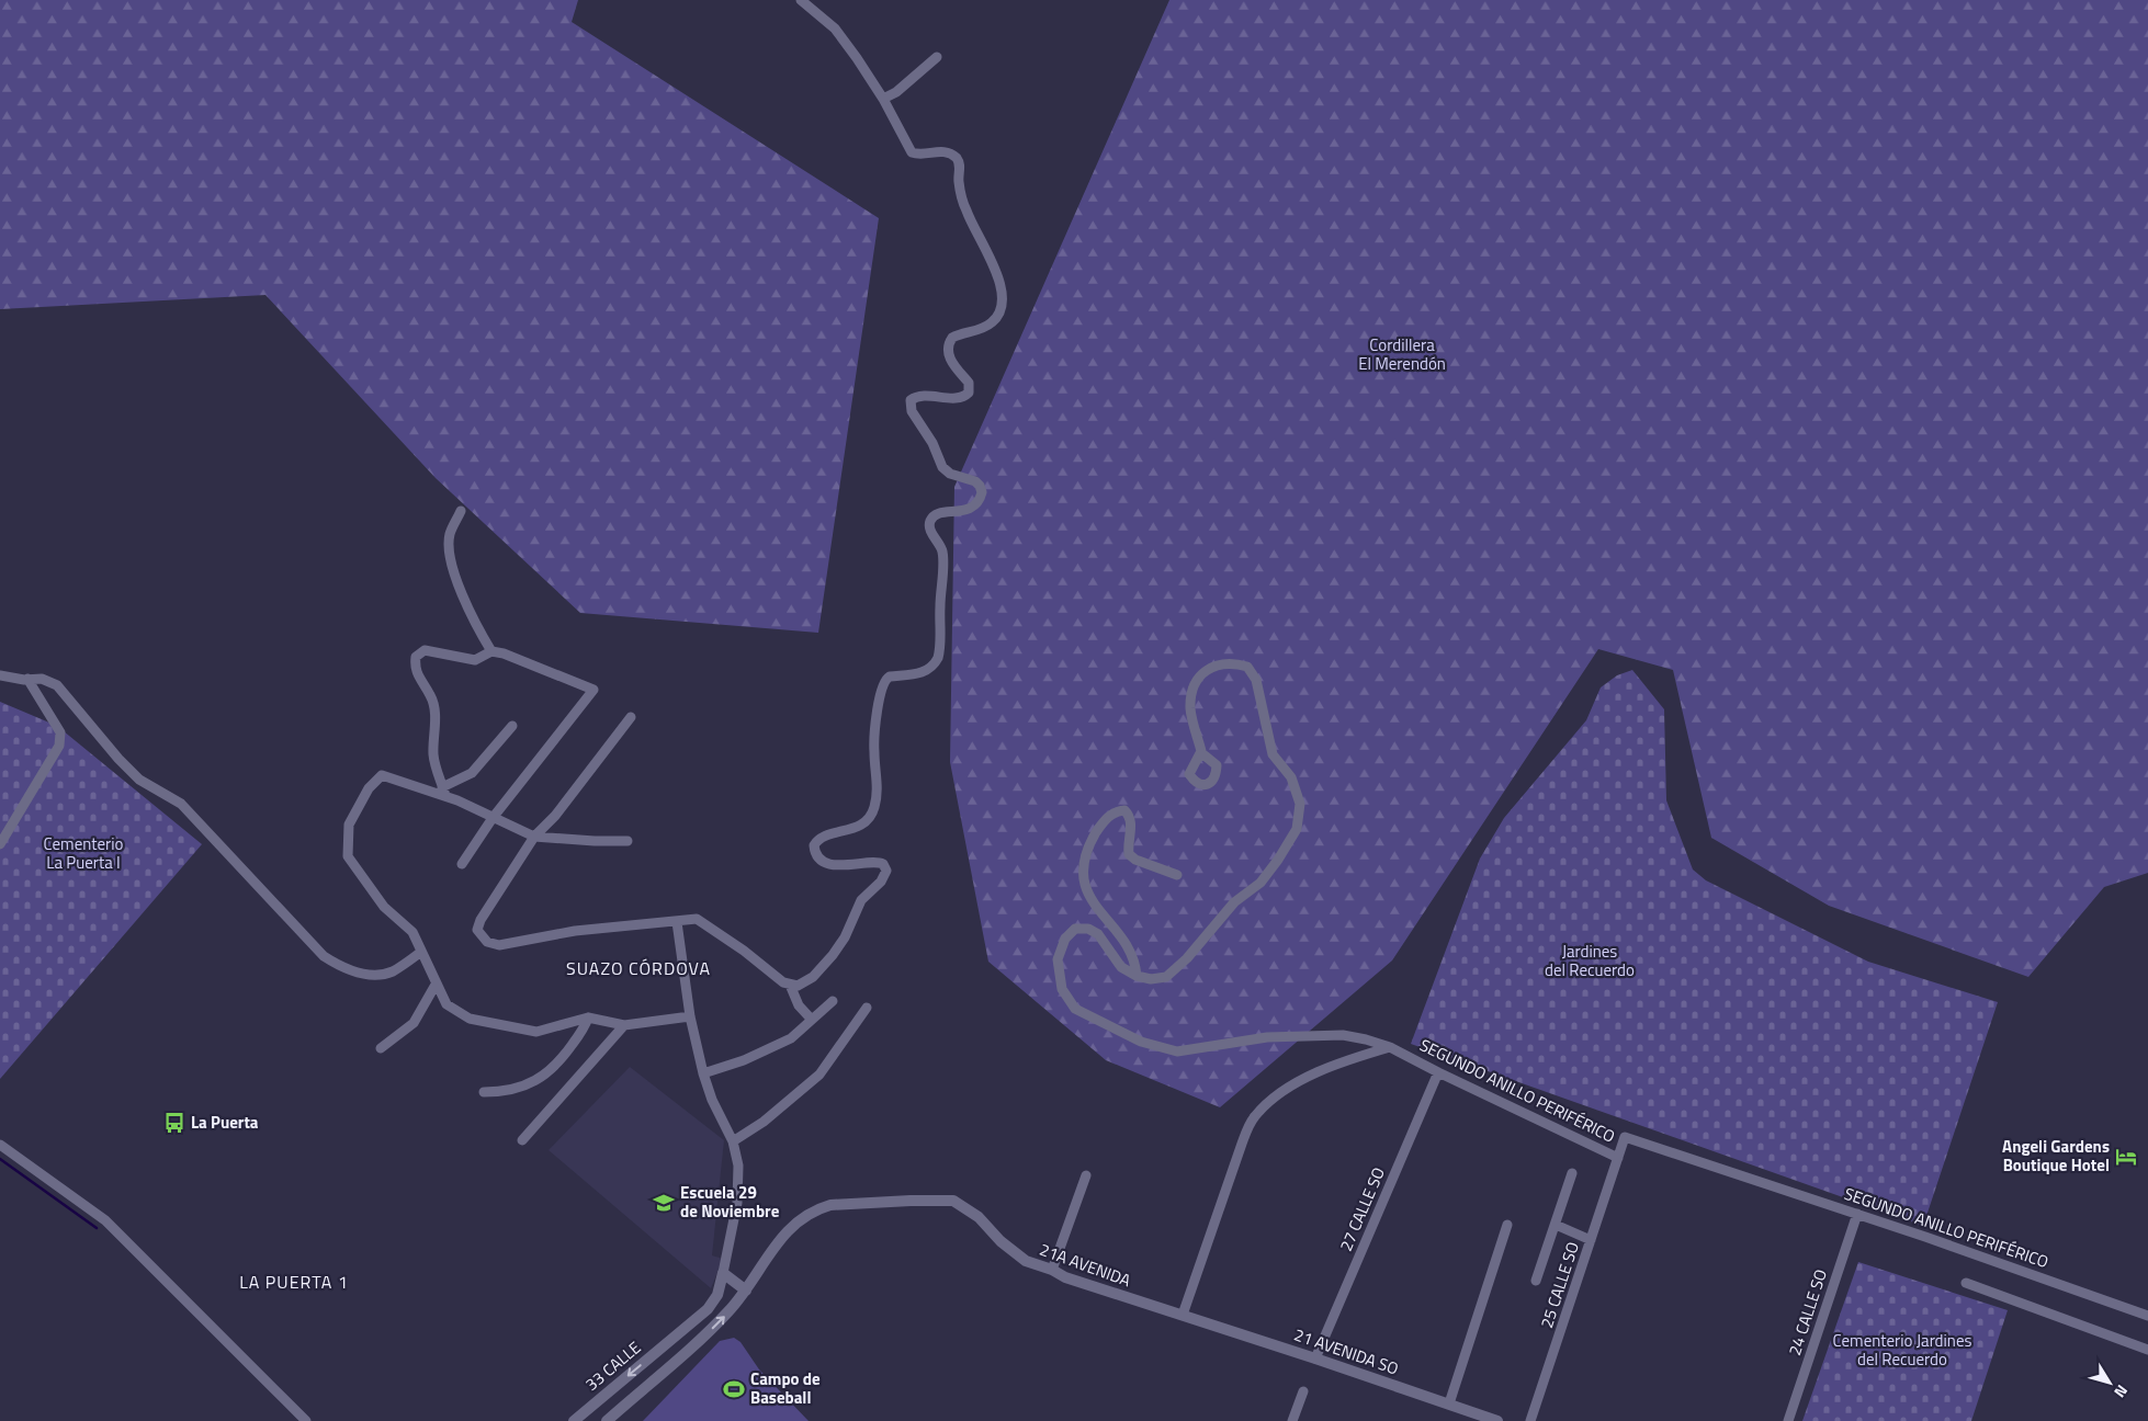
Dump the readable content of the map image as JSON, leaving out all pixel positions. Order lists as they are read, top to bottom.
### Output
{
  "streets": {
    "street": [
      "SEGUNDO ANILLO PERIFÉRICO",
      "27 CALLE SO",
      "21A AVENIDA",
      "25 CALLE SO",
      "24 CALLE SO",
      "21 AVENIDA SO",
      "33 CALLE"
    ]
  },
  "crossings": [
    ["SEGUNDO ANILLO PERIFÉRICO", "27 CALLE SO"],
    ["SEGUNDO ANILLO PERIFÉRICO", "25 CALLE SO"],
    ["SEGUNDO ANILLO PERIFÉRICO", "24 CALLE SO"],
    ["27 CALLE SO", "21 AVENIDA SO"],
    ["21A AVENIDA", "21 AVENIDA SO"]
  ],
  "districts": ["SUAZO CÓRDOVA", "LA PUERTA 1"],
  "parks": [
    "Cordillera El Merendón",
    "Cementerio La Puerta I",
    "Jardines del Recuerdo",
    "Cementerio Jardines del Recuerdo"
  ],
  "places": {
    "bus stop": ["La Puerta"],
    "hotel": ["Angeli Gardens Boutique Hotel"],
    "school or university": ["Escuela 29 de Noviembre"],
    "sports": ["Campo de Baseball"]
  },
  "north": "bottom right"
}
